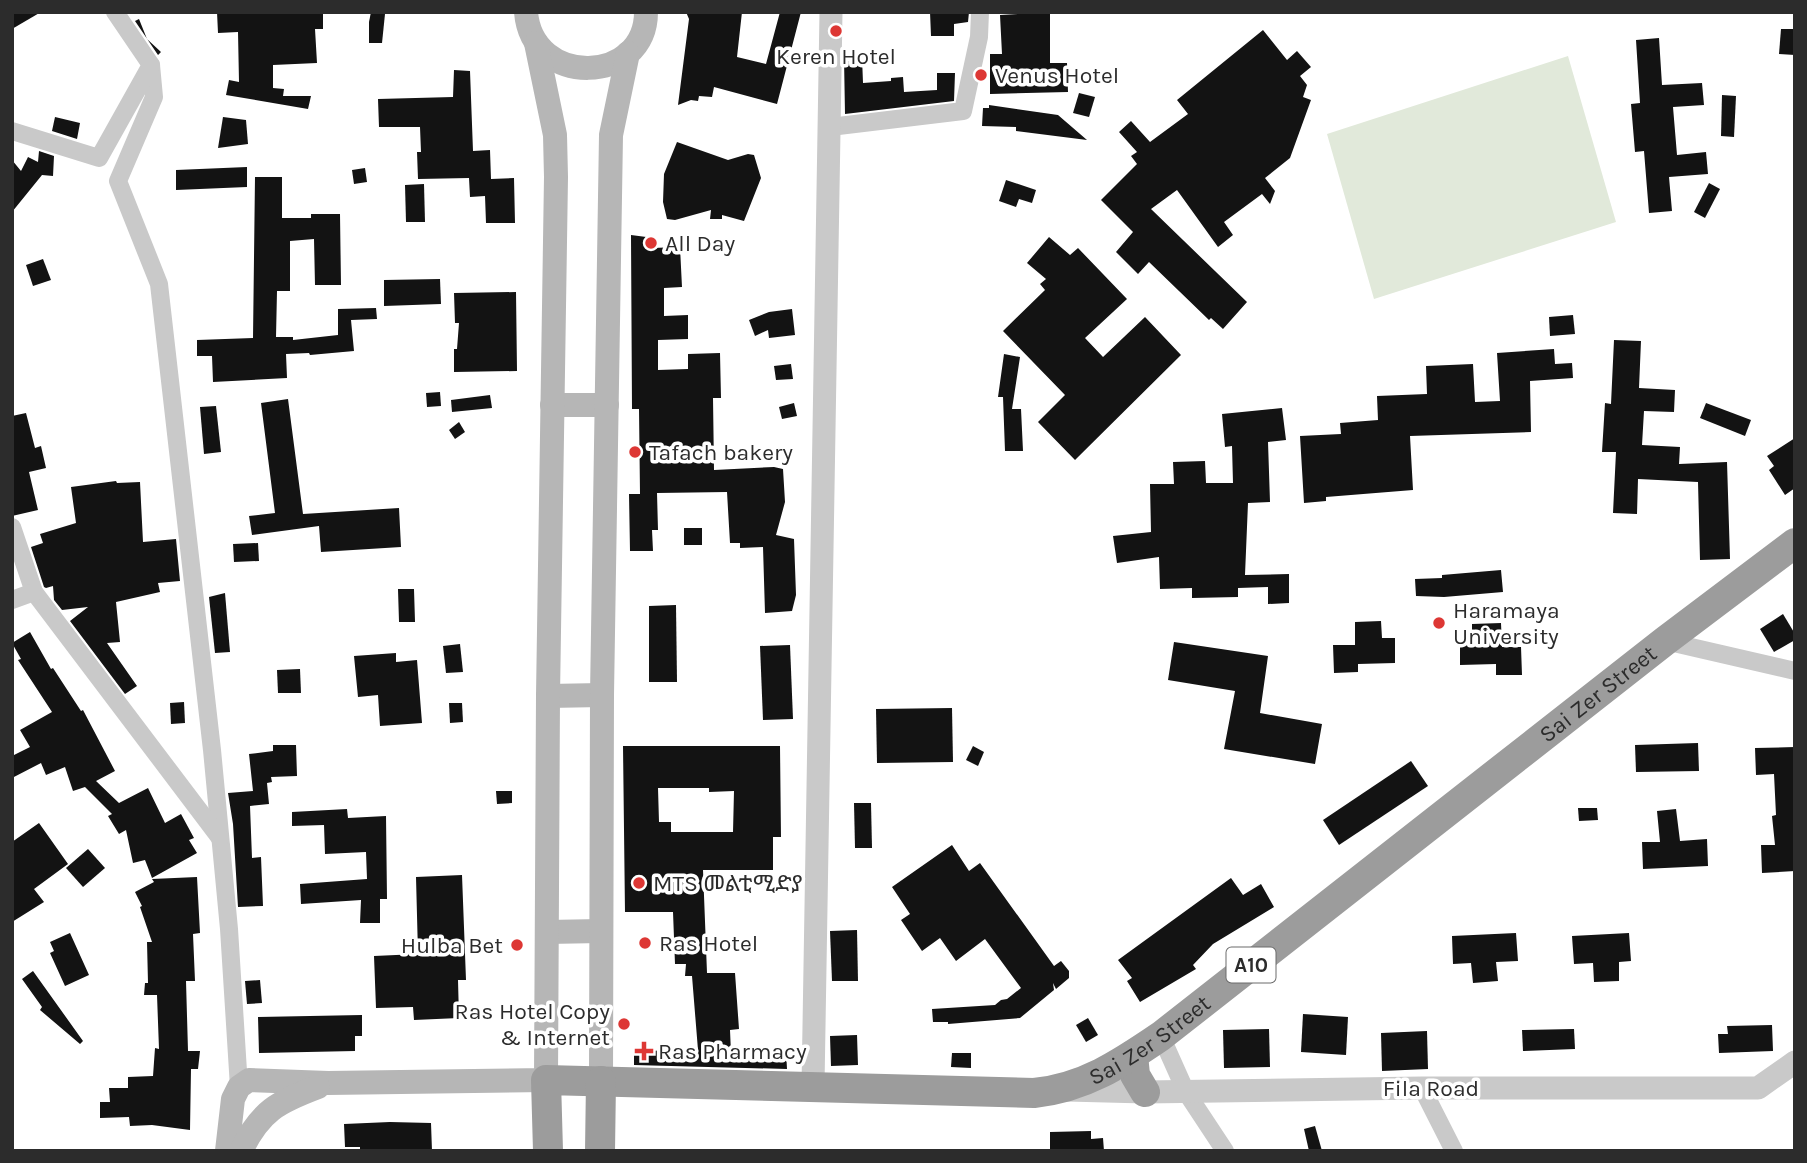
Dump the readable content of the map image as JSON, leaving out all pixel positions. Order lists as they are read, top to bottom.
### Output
{
  "streets": {
    "highway": ["Sai Zer Street", "A10"],
    "street": ["Fila Road"]
  },
  "crossings": [
    ["Sai Zer Street", "A10"],
    ["Sai Zer Street", "Fila Road"]
  ],
  "places": {
    "other": [
      "Keren Hotel",
      "Venus Hotel",
      "All Day",
      "Tafach bakery",
      "Haramaya University",
      "MTS መልቲሚድያ",
      "Ras Hotel",
      "Hulba Bet",
      "Ras Hotel Copy & Internet"
    ],
    "health": ["Ras Pharmacy"]
  }
}
